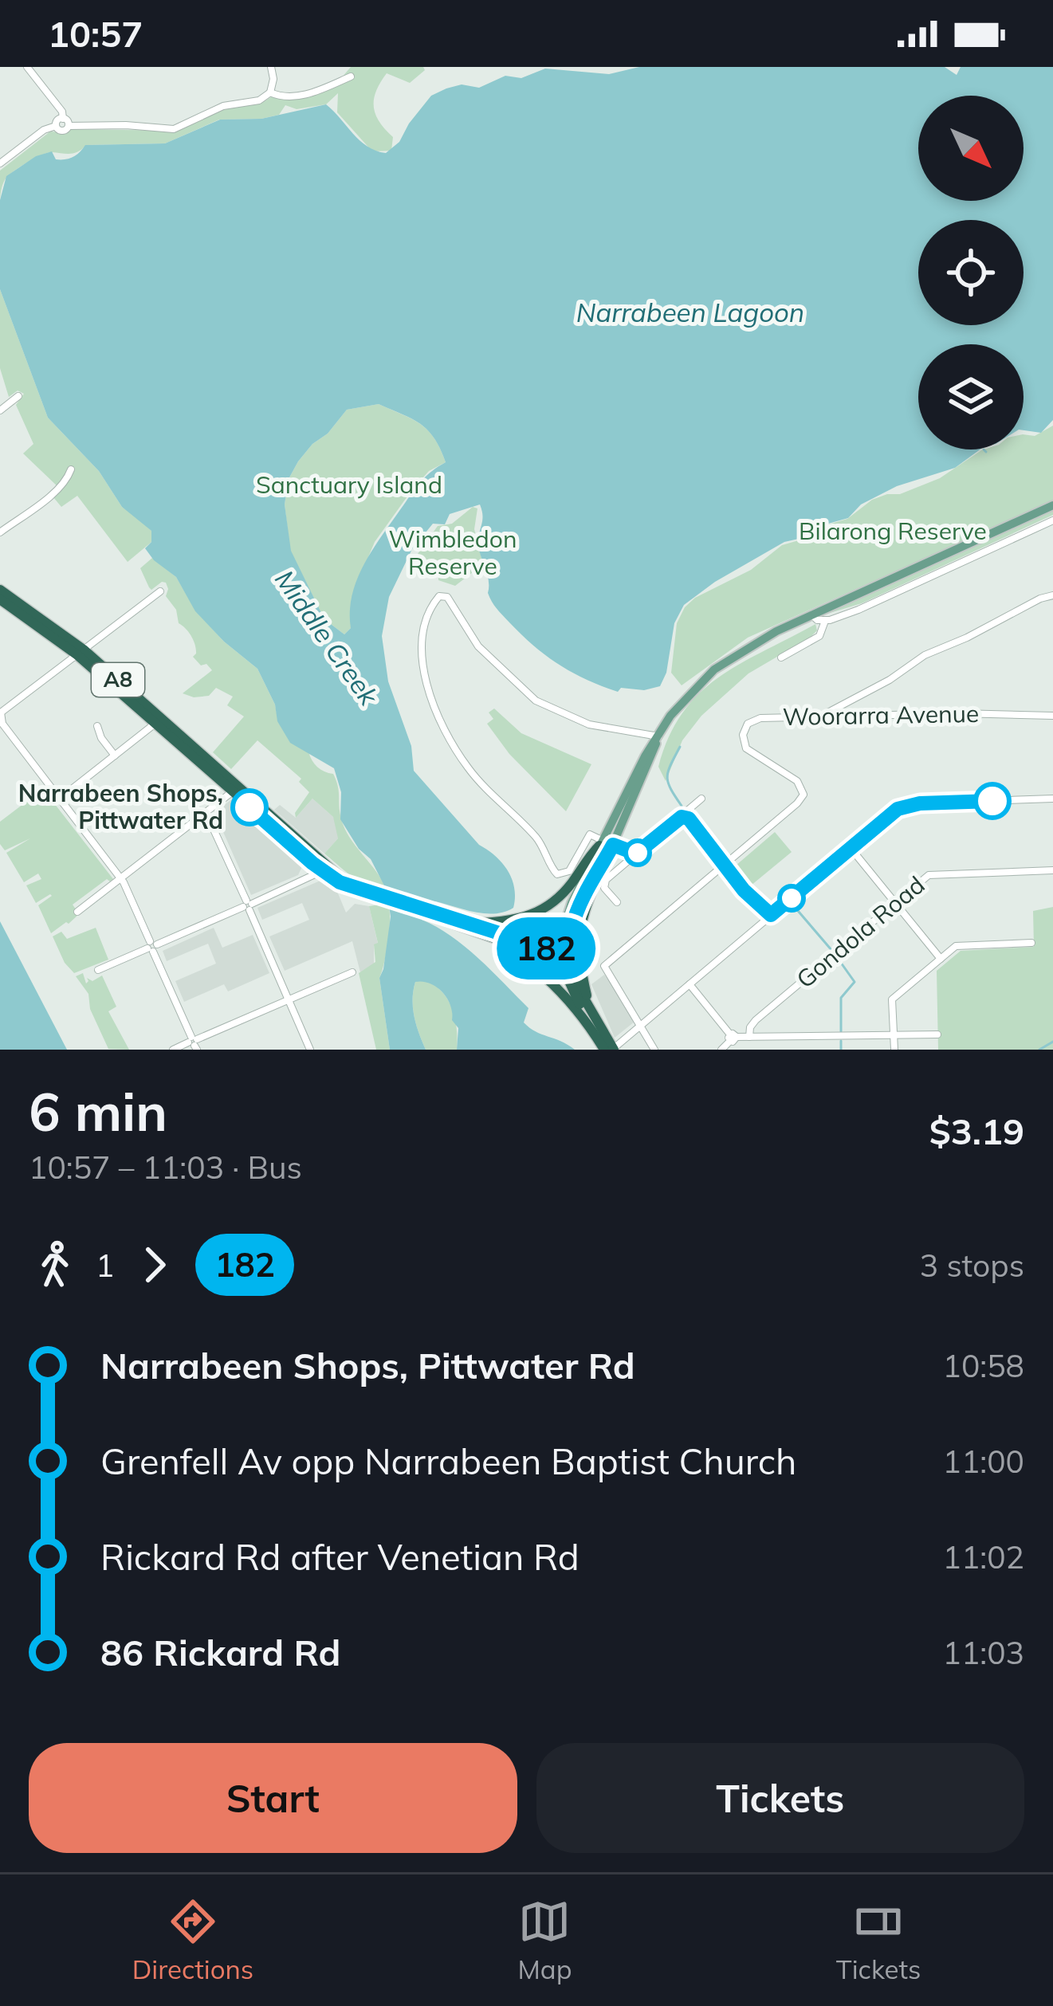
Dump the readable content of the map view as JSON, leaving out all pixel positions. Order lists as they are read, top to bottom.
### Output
{
  "streets": {
    "highway": ["A8"],
    "street": ["Woorarra Avenue", "Gondola Road"]
  },
  "water": ["Narrabeen Lagoon", "Middle Creek"],
  "parks": ["Sanctuary Island", "Bilarong Reserve", "Wimbledon Reserve"],
  "places": ["Narrabeen Shops, Pittwater Rd"],
  "lines": ["bus line 182"],
  "north": "bottom right",
  "page": {
    "status": "10:57",
    "on_map": "182",
    "heading": ["6 min", "10:57 – 11:03 · Bus", "$3.19"],
    "legs": ["1", "182", "3 stops"],
    "list": [
      {
        "name": "Narrabeen Shops, Pittwater Rd",
        "value": "10:58"
      },
      {
        "name": "Grenfell Av opp Narrabeen Baptist Church",
        "value": "11:00"
      },
      {
        "name": "Rickard Rd after Venetian Rd",
        "value": "11:02"
      },
      {
        "name": "86 Rickard Rd",
        "value": "11:03"
      }
    ],
    "buttons": ["Start", "Tickets"],
    "tabs": ["Directions", "Map", "Tickets"]
  }
}
